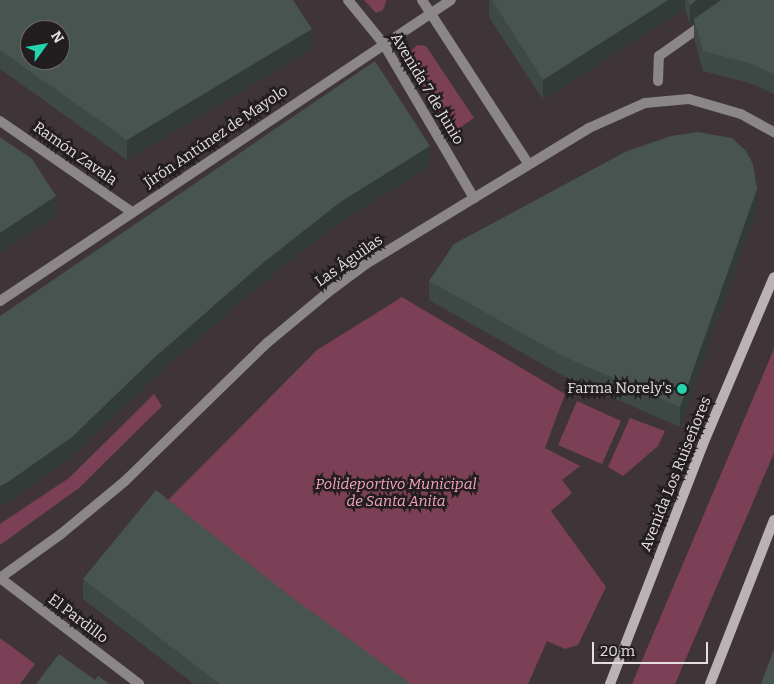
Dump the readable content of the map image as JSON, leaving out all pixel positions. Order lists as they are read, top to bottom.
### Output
{
  "streets": {
    "main road": ["Avenida Los Ruiseñores"],
    "street": [
      "Avenida 7 de Junio",
      "Jirón Antúnez de Mayolo",
      "Ramón Zavala",
      "Las Águilas",
      "El Pardillo"
    ]
  },
  "crossings": [
    ["Avenida 7 de Junio", "Jirón Antúnez de Mayolo"],
    ["Avenida 7 de Junio", "Las Águilas"],
    ["Jirón Antúnez de Mayolo", "Ramón Zavala"],
    ["Las Águilas", "El Pardillo"]
  ],
  "parks": ["Polideportivo Municipal de Santa Anita"],
  "places": ["Farma Norely's"],
  "scale_bar": "20 m",
  "north": "top right"
}
